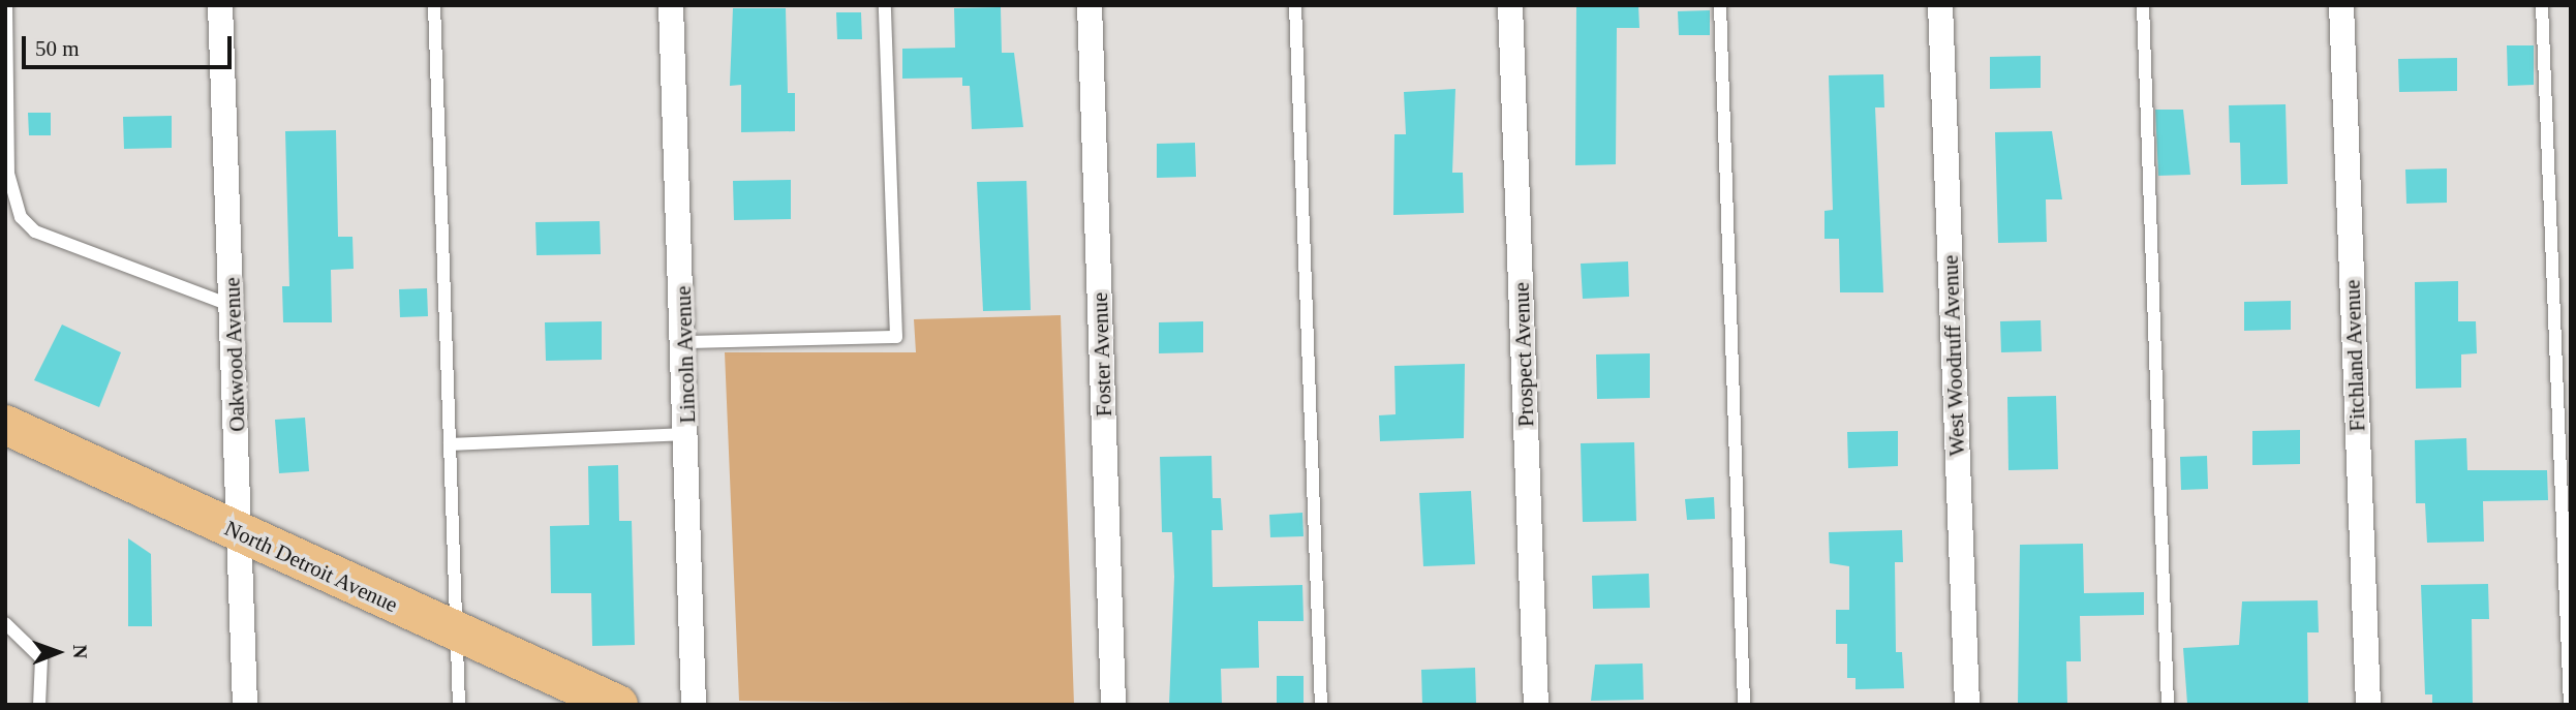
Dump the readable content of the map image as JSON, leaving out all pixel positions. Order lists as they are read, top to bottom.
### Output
{
  "streets": {
    "main road": ["North Detroit Avenue"],
    "street": [
      "Oakwood Avenue",
      "Lincoln Avenue",
      "Foster Avenue",
      "Prospect Avenue",
      "West Woodruff Avenue",
      "Fitchland Avenue"
    ]
  },
  "crossings": [
    ["Oakwood Avenue", "North Detroit Avenue"]
  ],
  "scale_bar": "50 m",
  "north": "right"
}
